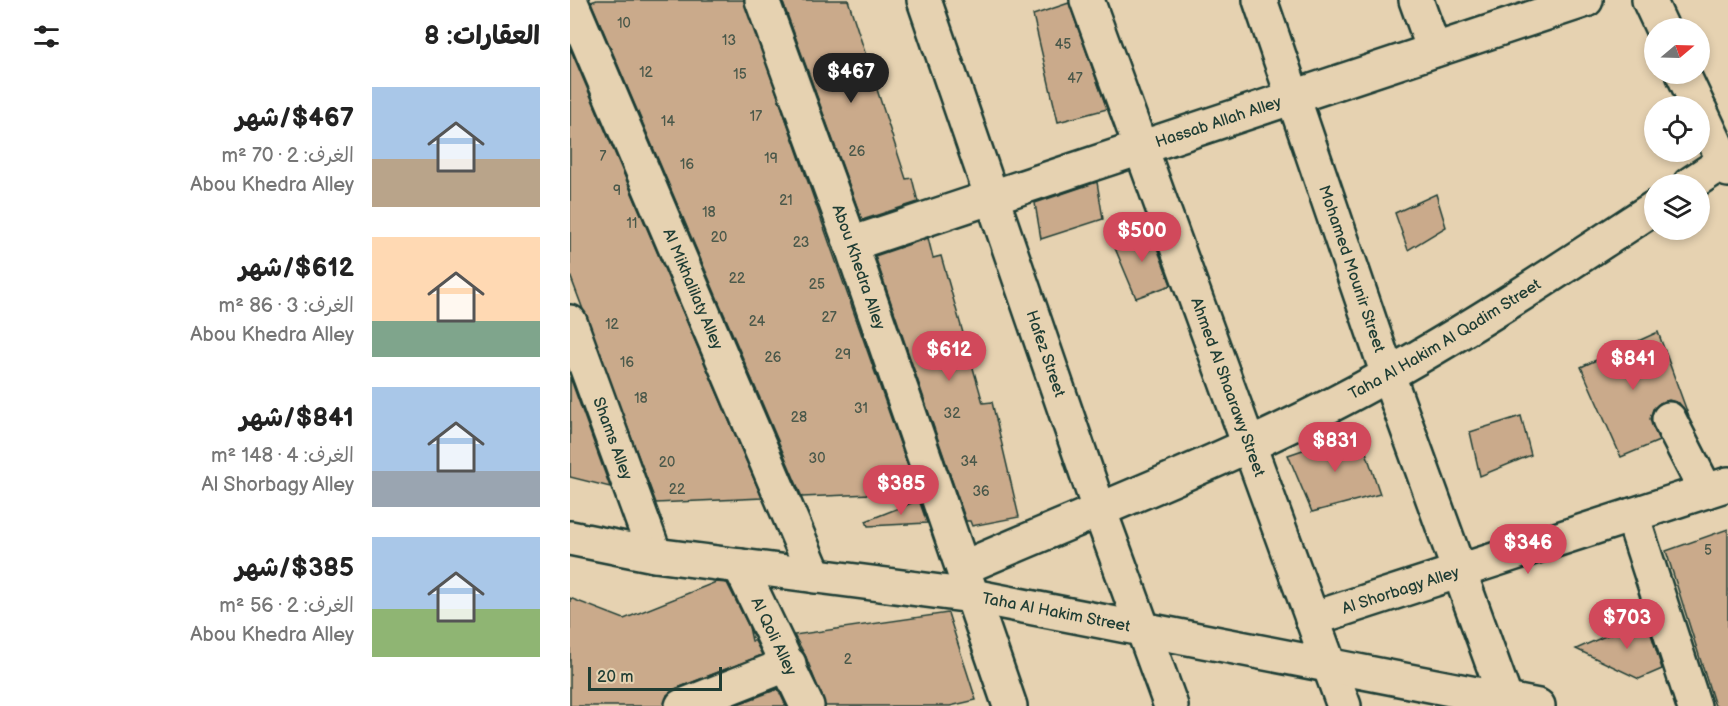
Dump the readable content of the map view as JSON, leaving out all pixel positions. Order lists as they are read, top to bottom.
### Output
{
  "streets": {
    "street": [
      "Hassab Allah Alley",
      "Abou Khedra Alley",
      "Mohamed Mounir Street",
      "Al Mikhalilaty Alley",
      "Taha Al Hakim Al Qadim Street",
      "Hafez Street",
      "Ahmed Al Shaarawy Street",
      "Shams Alley",
      "Al Shorbagy Alley",
      "Taha Al Hakim Street",
      "Al Qoli Alley"
    ]
  },
  "crossings": [
    ["Hassab Allah Alley", "Abou Khedra Alley"],
    ["Hassab Allah Alley", "Mohamed Mounir Street"],
    ["Hassab Allah Alley", "Hafez Street"],
    ["Hassab Allah Alley", "Ahmed Al Shaarawy Street"],
    ["Abou Khedra Alley", "Taha Al Hakim Al Qadim Street"],
    ["Abou Khedra Alley", "Taha Al Hakim Street"],
    ["Mohamed Mounir Street", "Taha Al Hakim Al Qadim Street"],
    ["Mohamed Mounir Street", "Al Shorbagy Alley"],
    ["Mohamed Mounir Street", "Taha Al Hakim Street"],
    ["Al Mikhalilaty Alley", "Taha Al Hakim Street"],
    ["Taha Al Hakim Al Qadim Street", "Hafez Street"],
    ["Taha Al Hakim Al Qadim Street", "Ahmed Al Shaarawy Street"],
    ["Taha Al Hakim Al Qadim Street", "Taha Al Hakim Street"],
    ["Hafez Street", "Taha Al Hakim Street"],
    ["Ahmed Al Shaarawy Street", "Al Shorbagy Alley"],
    ["Ahmed Al Shaarawy Street", "Taha Al Hakim Street"],
    ["Shams Alley", "Taha Al Hakim Street"],
    ["Taha Al Hakim Street", "Al Qoli Alley"]
  ],
  "house_numbers": [
    "10",
    "13",
    "45",
    "12",
    "15",
    "47",
    "17",
    "14",
    "26",
    "7",
    "19",
    "16",
    "9",
    "21",
    "18",
    "11",
    "20",
    "23",
    "22",
    "25",
    "27",
    "24",
    "12",
    "29",
    "26",
    "16",
    "18",
    "31",
    "32",
    "28",
    "30",
    "34",
    "20",
    "22",
    "36",
    "5",
    "2"
  ],
  "scale_bar": "20 m",
  "north": "right",
  "page": {
    "heading": "العقارات: 8",
    "price": [
      "$467",
      "$500",
      "$612",
      "$841",
      "$831",
      "$385",
      "$346",
      "$703"
    ],
    "list": [
      {
        "name": "$467/شهر",
        "note": "الغرف: 2 · 70 m² · Abou Khedra Alley"
      },
      {
        "name": "$612/شهر",
        "note": "الغرف: 3 · 86 m² · Abou Khedra Alley"
      },
      {
        "name": "$841/شهر",
        "note": "الغرف: 4 · 148 m² · Al Shorbagy Alley"
      },
      {
        "name": "$385/شهر",
        "note": "الغرف: 2 · 56 m² · Abou Khedra Alley"
      }
    ],
    "scale": "20 m"
  }
}
